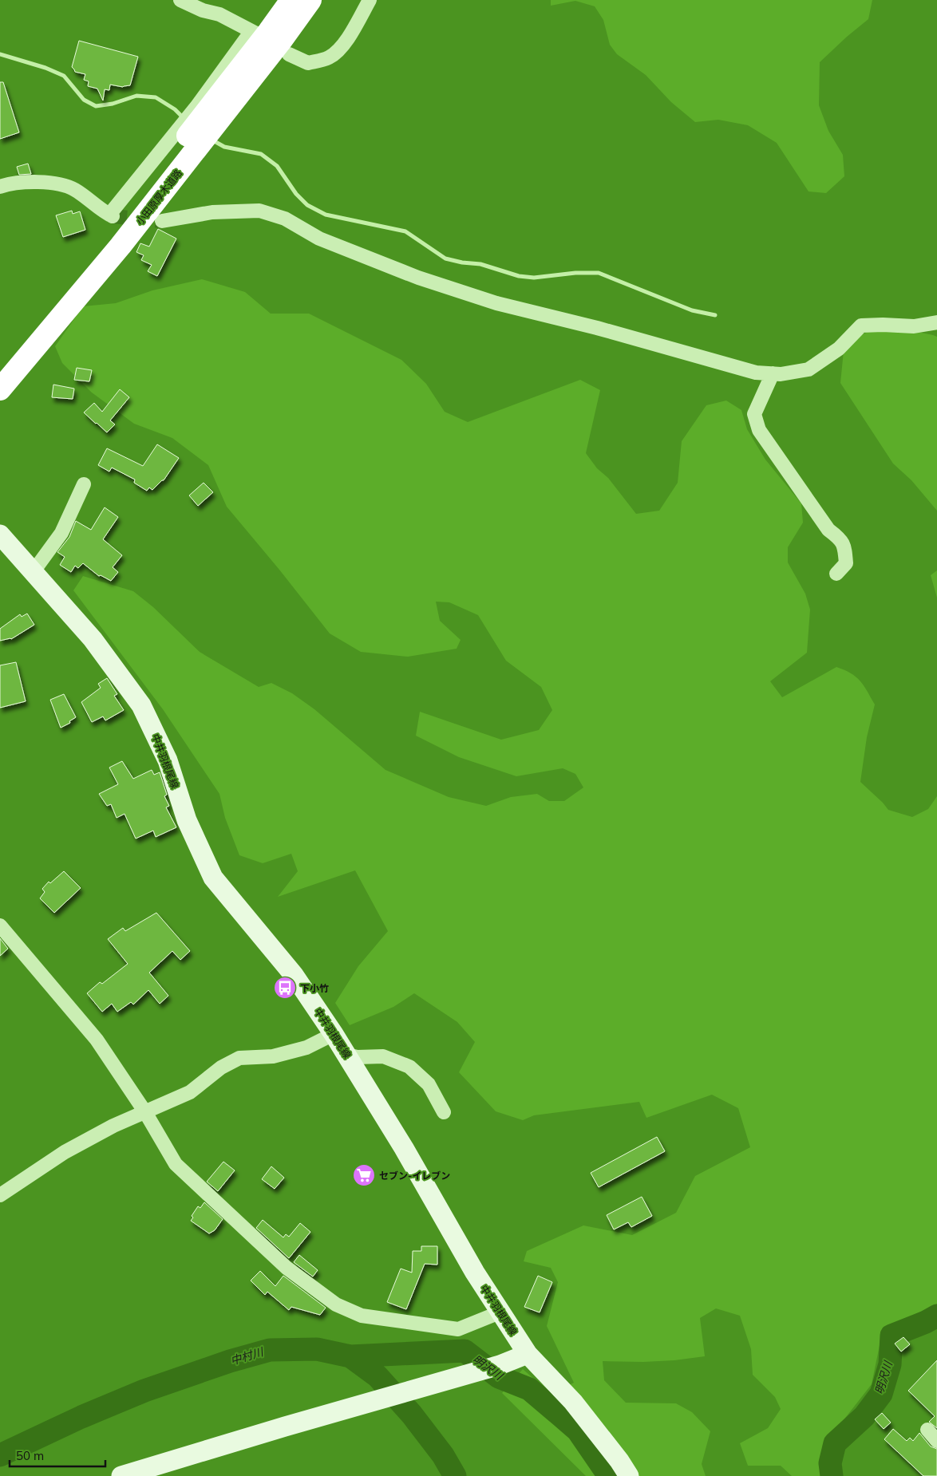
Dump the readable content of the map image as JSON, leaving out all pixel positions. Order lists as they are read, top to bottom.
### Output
{
  "streets": {
    "highway": ["小田原厚木道路"],
    "main road": ["中井羽根尾線"]
  },
  "water": ["中村川", "明沢川"],
  "places": {
    "bus stop": ["下小竹"],
    "supermarket": ["セブン-イレブン"]
  },
  "scale_bar": "50 m"
}
